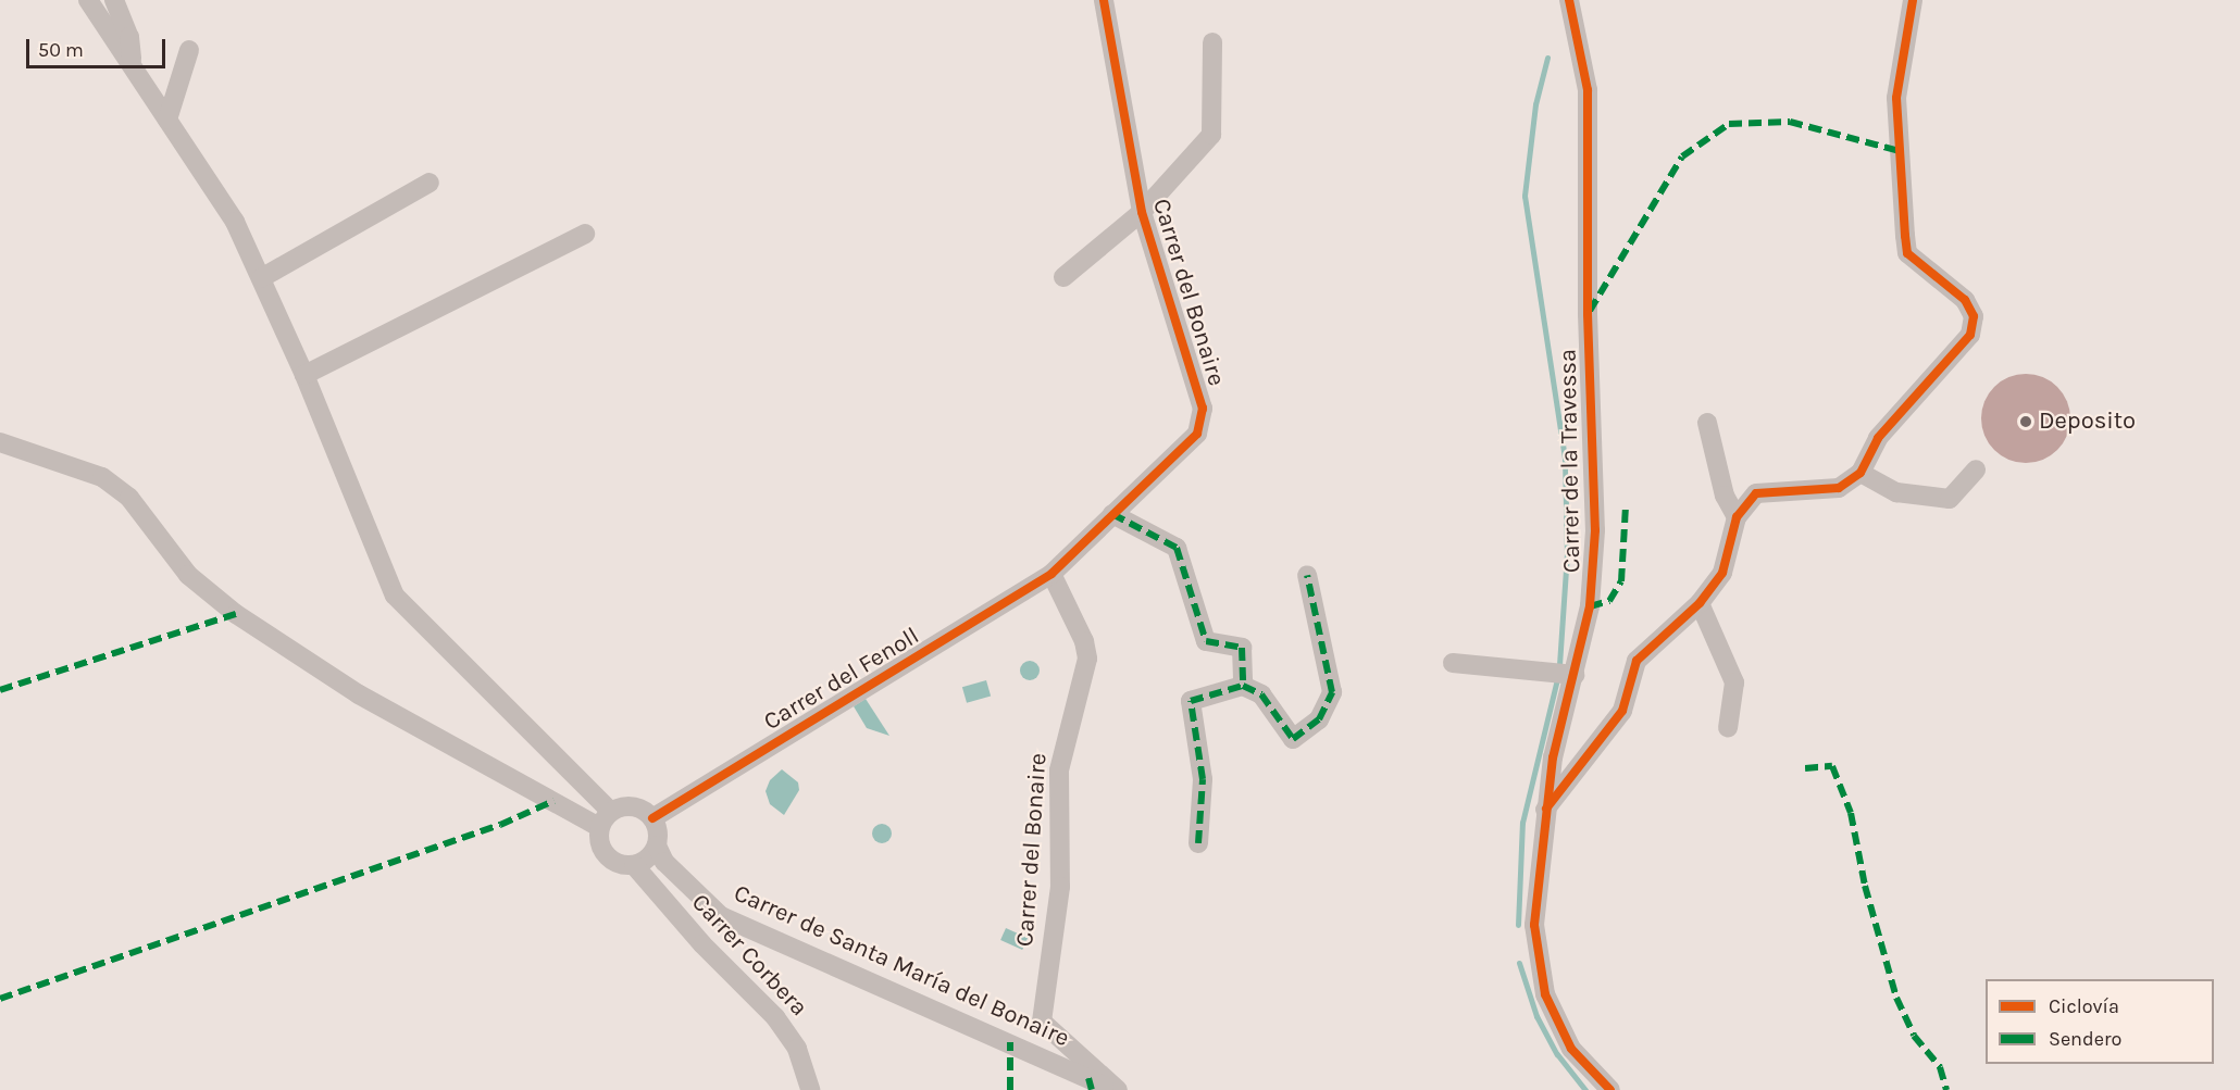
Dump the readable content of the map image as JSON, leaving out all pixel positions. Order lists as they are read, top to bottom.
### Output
{
  "streets": {
    "street": [
      "Carrer del Bonaire",
      "Carrer de la Travessa",
      "Carrer del Fenoll",
      "Carrer Corbera",
      "Carrer de Santa María del Bonaire"
    ]
  },
  "crossings": [
    ["Carrer del Bonaire", "Carrer del Fenoll"],
    ["Carrer del Fenoll", "Carrer Corbera"],
    ["Carrer del Fenoll", "Carrer de Santa María del Bonaire"],
    ["Carrer Corbera", "Carrer de Santa María del Bonaire"]
  ],
  "places": ["Deposito"],
  "legend": ["Ciclovía", "Sendero"],
  "scale_bar": "50 m"
}
